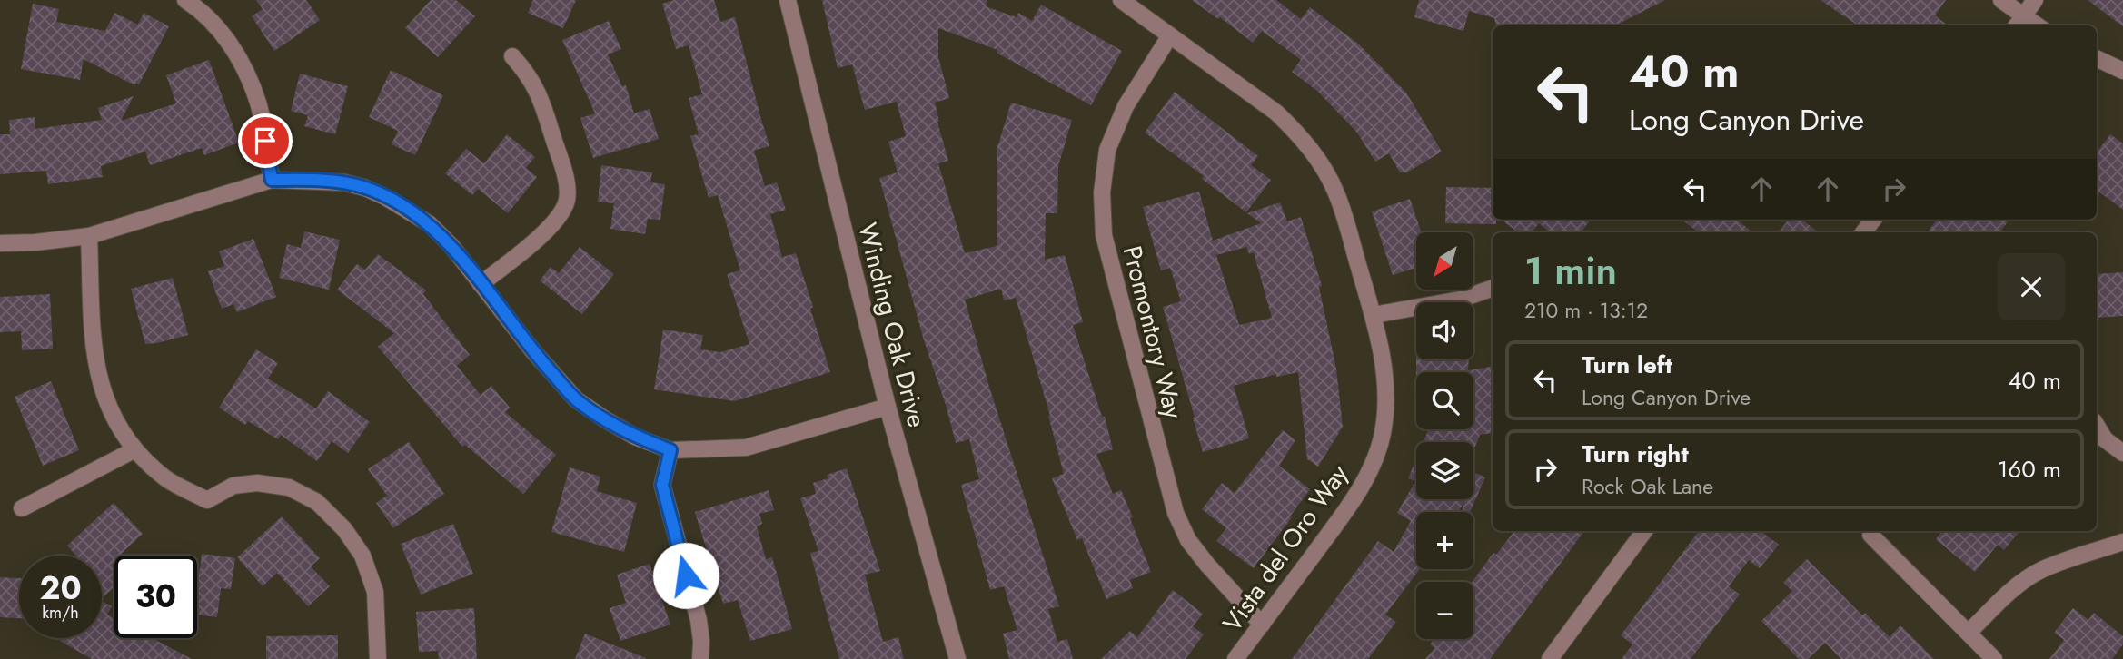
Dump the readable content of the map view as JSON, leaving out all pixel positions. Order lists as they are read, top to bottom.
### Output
{
  "streets": {
    "street": ["Winding Oak Drive", "Promontory Way", "Vista del Oro Way"]
  },
  "crossings": [
    ["Promontory Way", "Vista del Oro Way"]
  ],
  "north": "bottom left",
  "page": {
    "turn": ["40 m", "Long Canyon Drive"],
    "map_buttons": ["+", "−"],
    "heading": ["1 min", "210 m · 13:12"],
    "list": [
      {
        "name": "Turn left",
        "note": "Long Canyon Drive",
        "value": "40 m"
      },
      {
        "name": "Turn right",
        "note": "Rock Oak Lane",
        "value": "160 m"
      }
    ],
    "speed": "20 km/h",
    "limit": "30"
  }
}
